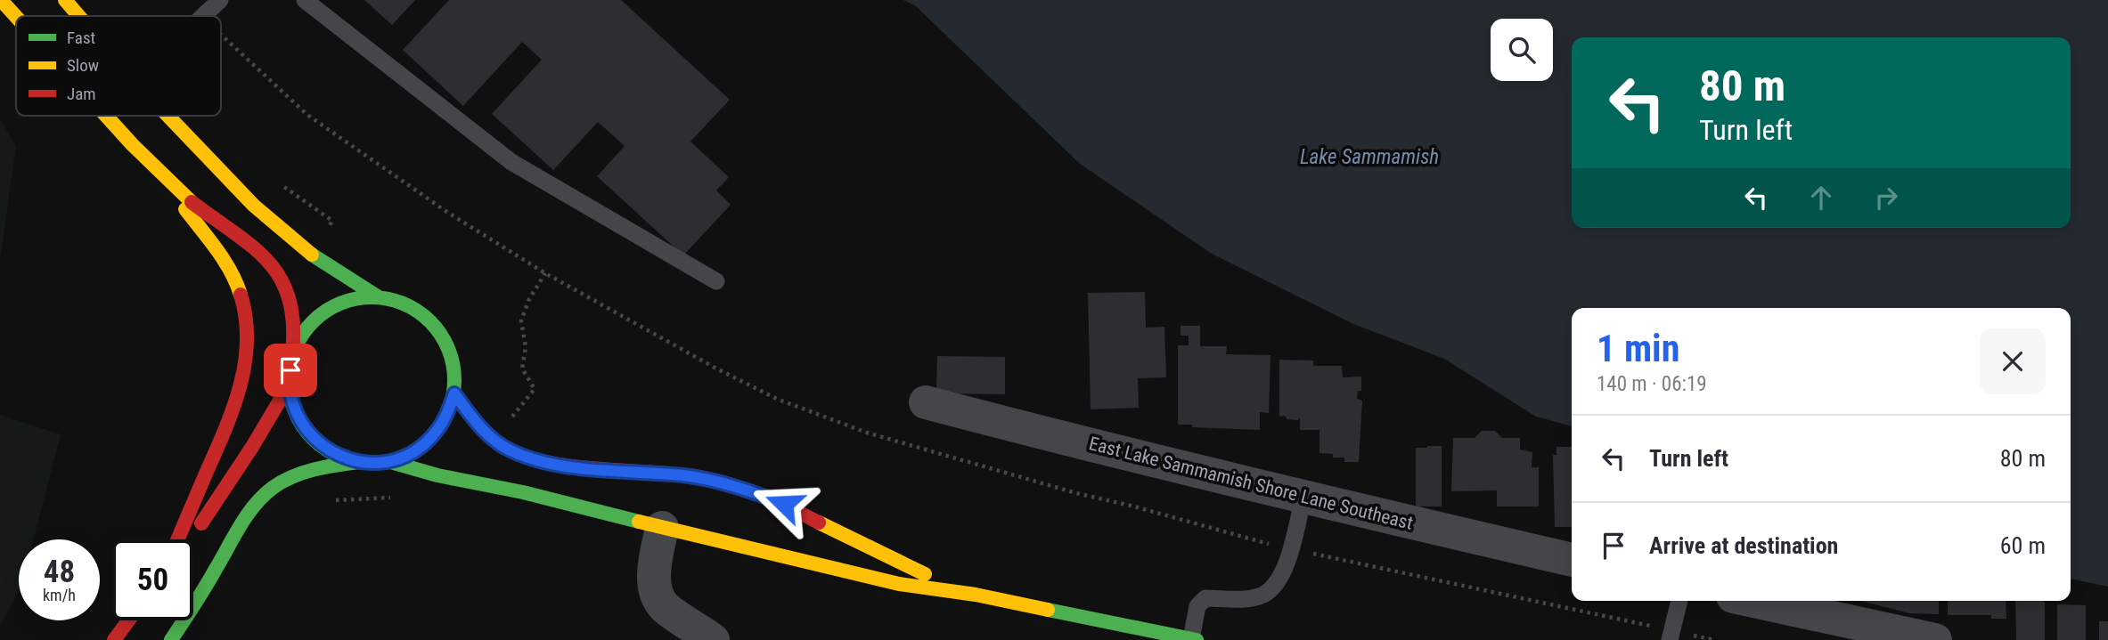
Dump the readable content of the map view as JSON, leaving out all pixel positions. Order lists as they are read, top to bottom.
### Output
{
  "streets": {
    "street": ["East Lake Sammamish Shore Lane Southeast"]
  },
  "water": ["Lake Sammamish"],
  "legend": ["Fast", "Slow", "Jam"],
  "page": {
    "turn": ["80 m", "Turn left"],
    "heading": ["1 min", "140 m · 06:19"],
    "list": [
      {
        "name": "Turn left",
        "value": "80 m"
      },
      {
        "name": "Arrive at destination",
        "value": "60 m"
      }
    ],
    "speed": "48 km/h",
    "limit": "50"
  }
}
